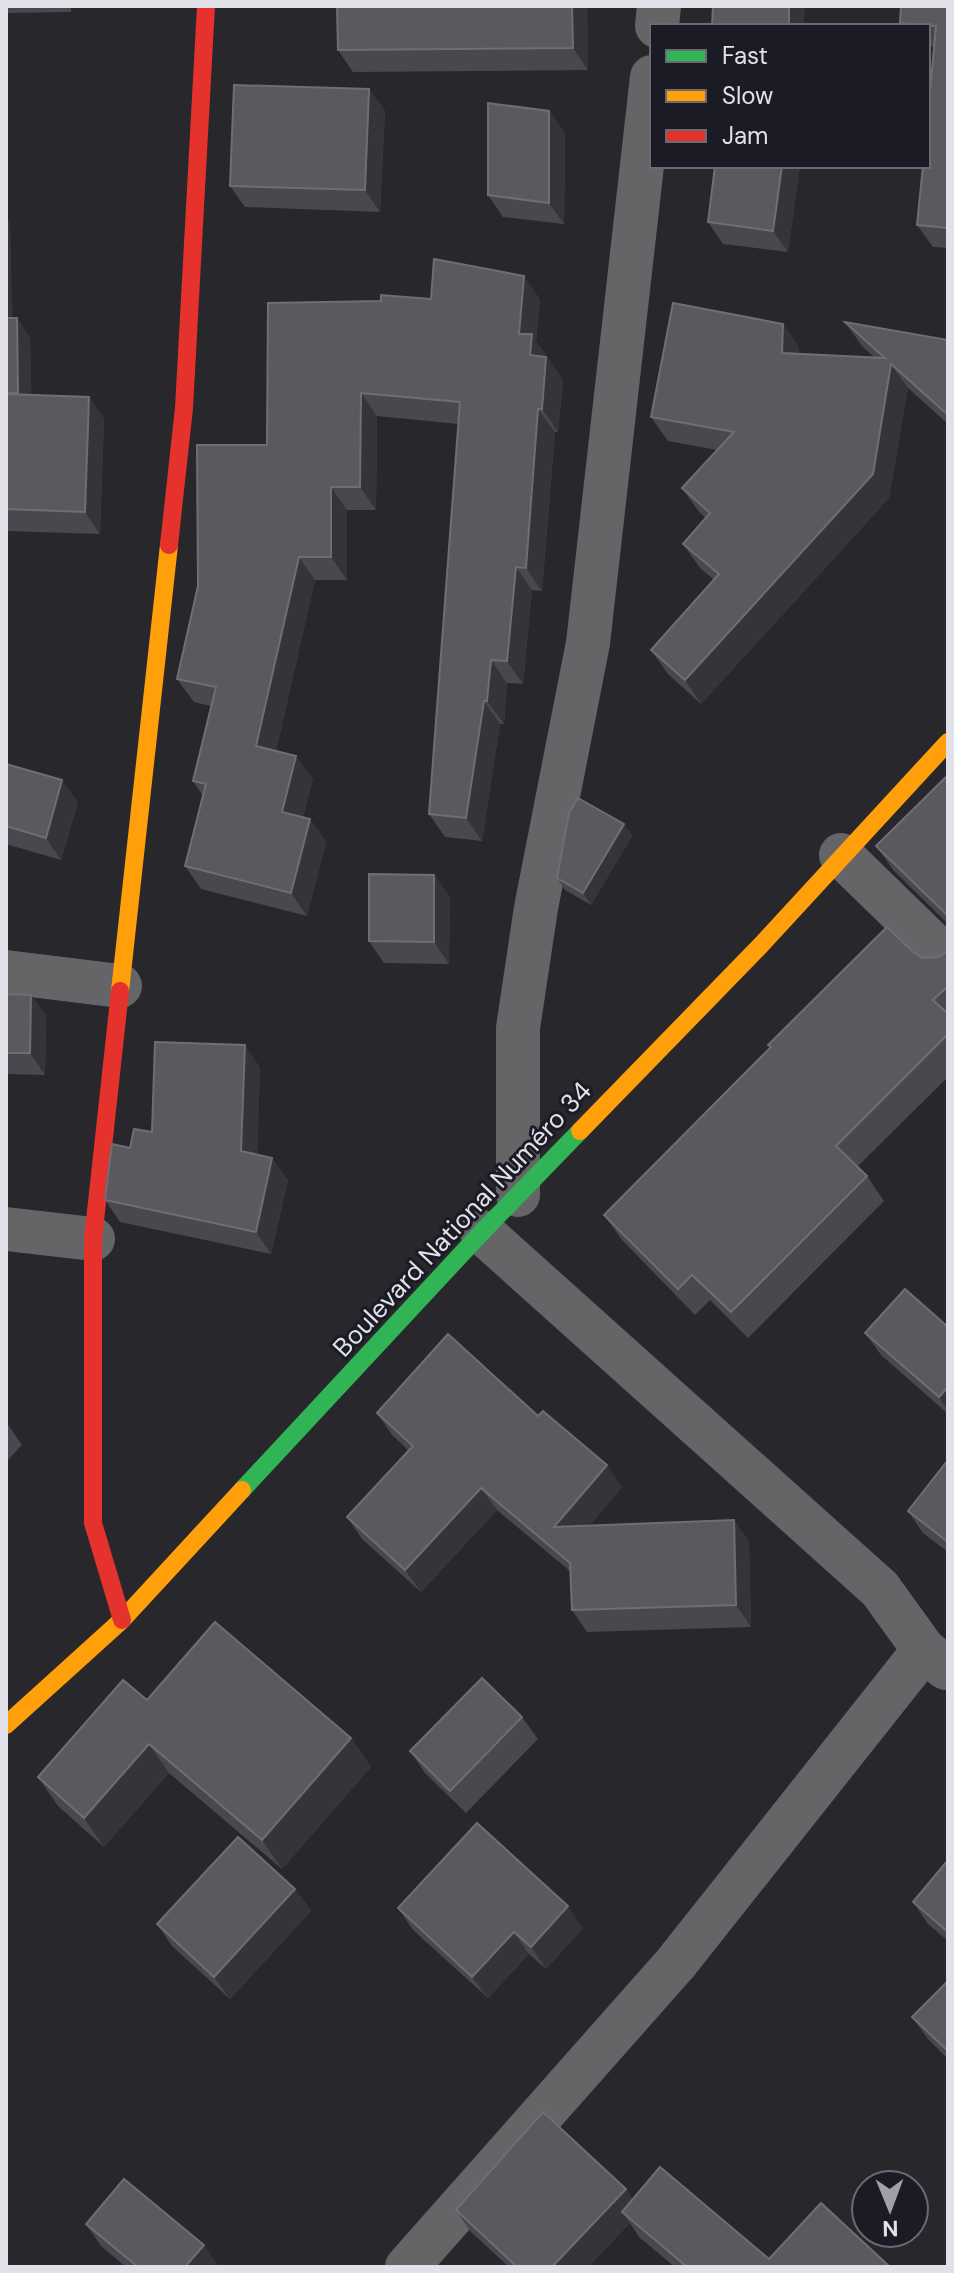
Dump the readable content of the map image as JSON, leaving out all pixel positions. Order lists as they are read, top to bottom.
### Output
{
  "streets": {
    "street": ["Boulevard National Numéro 34"]
  },
  "legend": ["Fast", "Slow", "Jam"],
  "north": "bottom"
}
